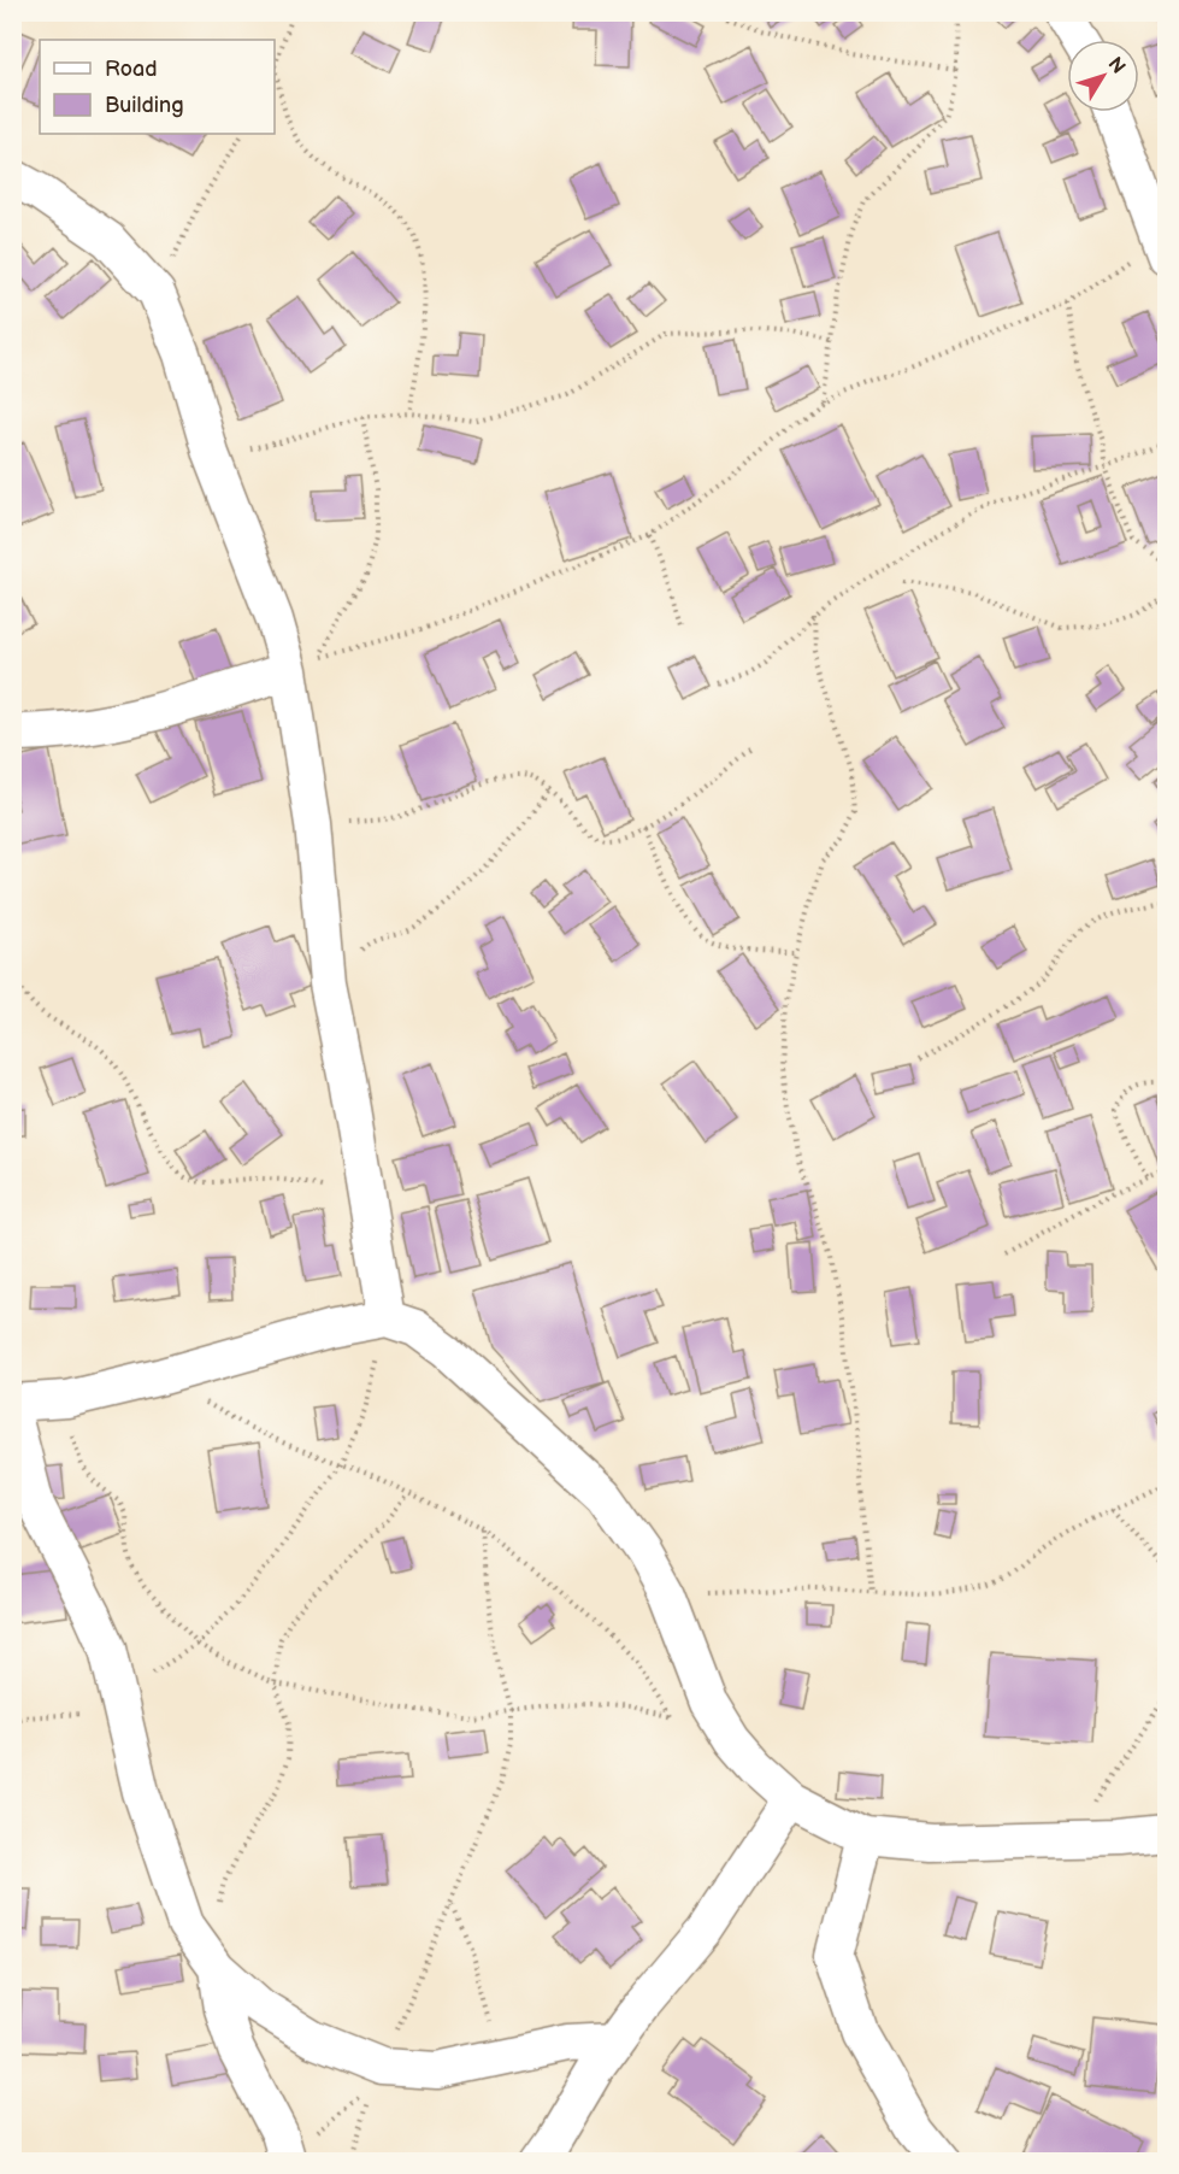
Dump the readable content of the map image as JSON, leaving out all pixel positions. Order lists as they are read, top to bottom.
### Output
{
  "legend": ["Road", "Building"],
  "north": "top right"
}
